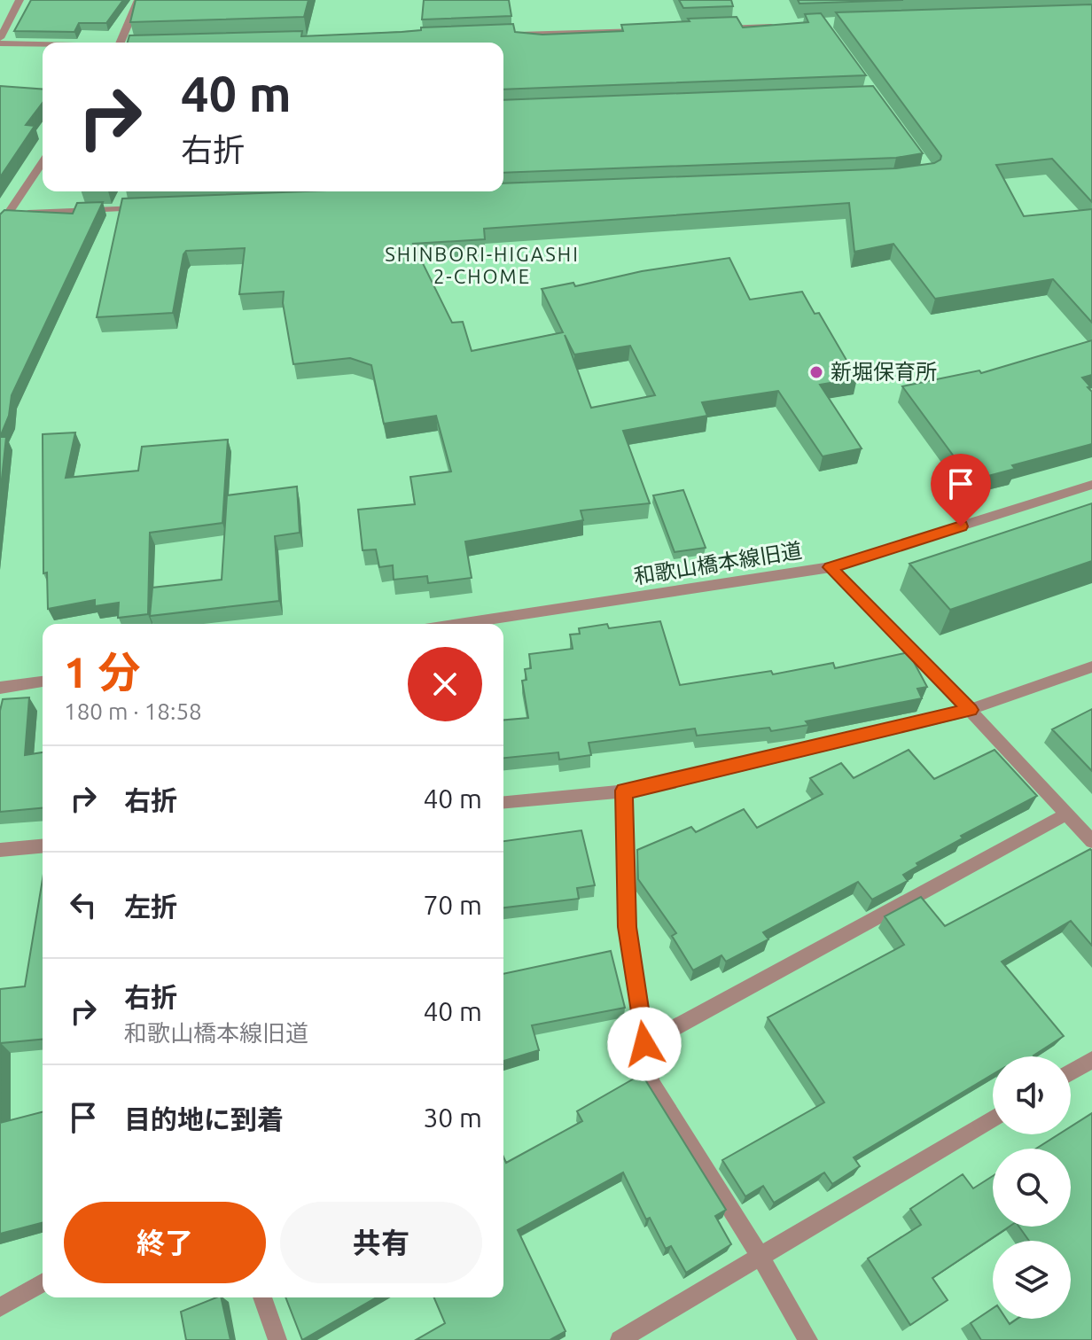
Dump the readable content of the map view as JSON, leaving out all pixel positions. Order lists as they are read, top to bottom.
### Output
{
  "streets": {
    "street": ["和歌山橋本線旧道"]
  },
  "districts": ["SHINBORI-HIGASHI 2-CHOME"],
  "places": ["新堀保育所"],
  "page": {
    "turn": ["40 m", "右折"],
    "heading": ["1 分", "180 m · 18:58"],
    "list": [
      {
        "name": "右折",
        "value": "40 m"
      },
      {
        "name": "左折",
        "value": "70 m"
      },
      {
        "name": "右折",
        "note": "和歌山橋本線旧道",
        "value": "40 m"
      },
      {
        "name": "目的地に到着",
        "value": "30 m"
      }
    ],
    "buttons": ["終了", "共有"]
  }
}
